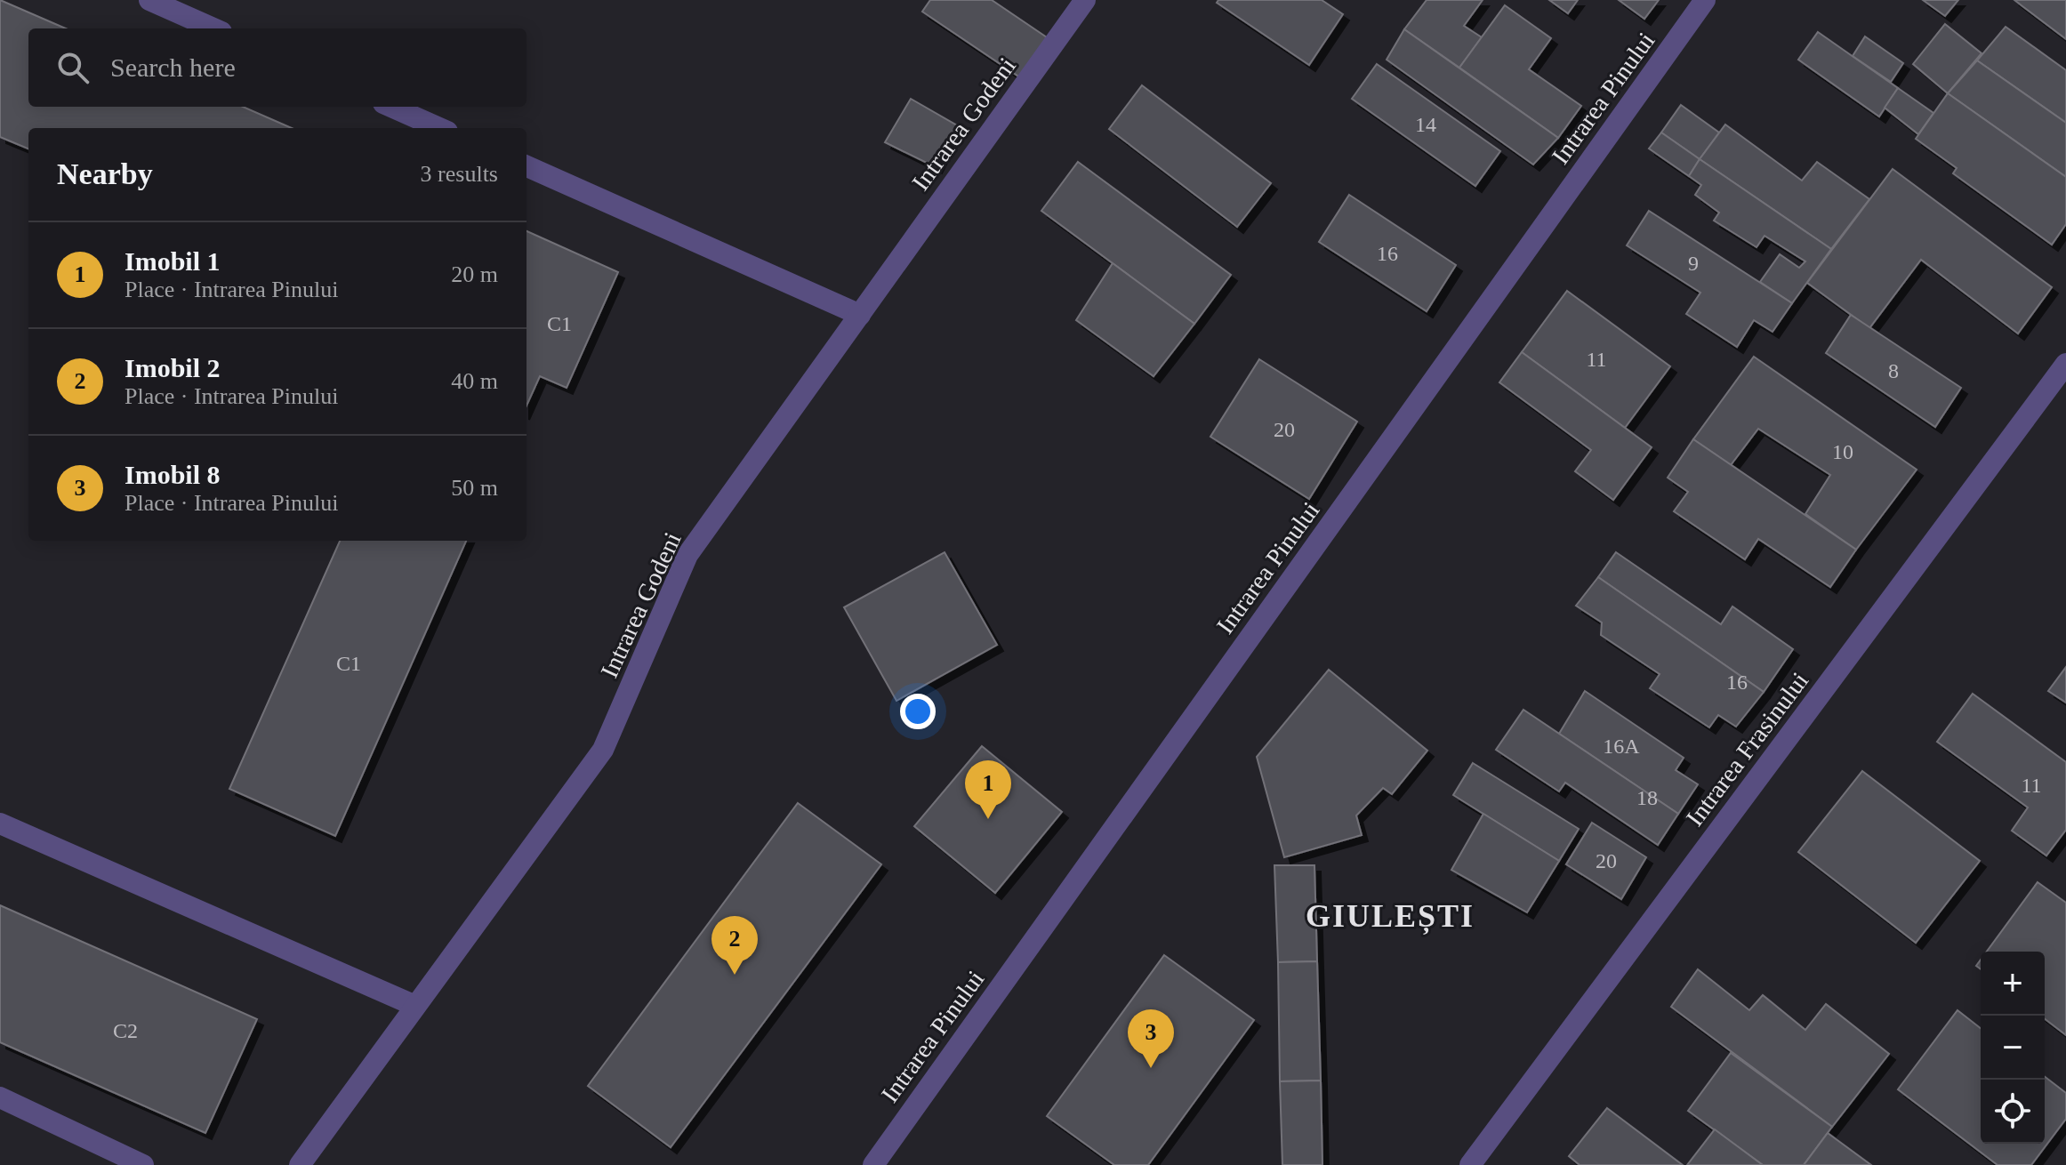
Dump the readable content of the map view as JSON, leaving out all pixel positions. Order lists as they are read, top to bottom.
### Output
{
  "streets": {
    "street": ["Intrarea Pinului", "Intrarea Godeni", "Intrarea Frasinului"]
  },
  "districts": ["GIULEȘTI"],
  "house_numbers": [
    "14",
    "16",
    "9",
    "C1",
    "11",
    "8",
    "20",
    "10",
    "C1",
    "16",
    "16A",
    "11",
    "18",
    "20",
    "C2"
  ],
  "page": {
    "search": "Search here",
    "heading": ["Nearby", "3 results"],
    "list": [
      {
        "mark": "1",
        "name": "Imobil 1",
        "note": "Place · Intrarea Pinului",
        "value": "20 m"
      },
      {
        "mark": "2",
        "name": "Imobil 2",
        "note": "Place · Intrarea Pinului",
        "value": "40 m"
      },
      {
        "mark": "3",
        "name": "Imobil 8",
        "note": "Place · Intrarea Pinului",
        "value": "50 m"
      }
    ],
    "pins": ["1", "2", "3"],
    "map_buttons": ["+", "−"]
  }
}
